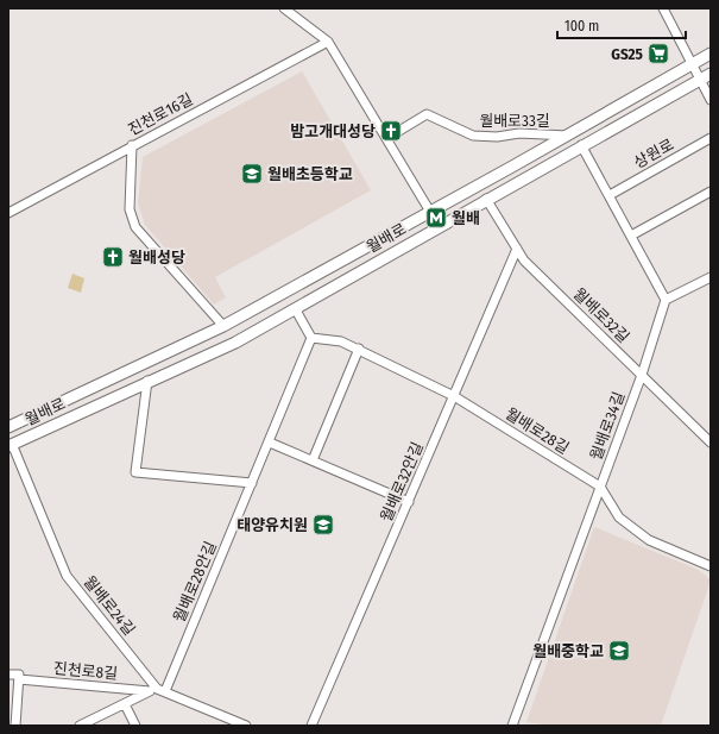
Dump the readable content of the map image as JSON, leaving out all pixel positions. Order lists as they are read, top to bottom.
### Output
{
  "streets": {
    "main road": ["월배로"],
    "street": [
      "진천로16길",
      "월배로33길",
      "상원로",
      "월배로32길",
      "월배로34길",
      "월배로28길",
      "월배로32안길",
      "월배로28안길",
      "월배로24길",
      "진천로8길"
    ]
  },
  "crossings": [
    ["월배로33길", "월배로"],
    ["월배로", "월배로32길"],
    ["월배로", "월배로24길"],
    ["월배로32길", "월배로34길"],
    ["월배로32길", "월배로32안길"],
    ["월배로34길", "월배로28길"],
    ["월배로28길", "월배로32안길"],
    ["월배로28길", "월배로28안길"],
    ["월배로28안길", "월배로24길"],
    ["월배로28안길", "진천로8길"],
    ["월배로24길", "진천로8길"]
  ],
  "places": {
    "supermarket": ["GS25"],
    "church": ["밤고개대성당", "월배성당"],
    "school or university": ["월배초등학교", "태양유치원", "월배중학교"],
    "metro station": ["월배"]
  },
  "scale_bar": "100 m"
}
